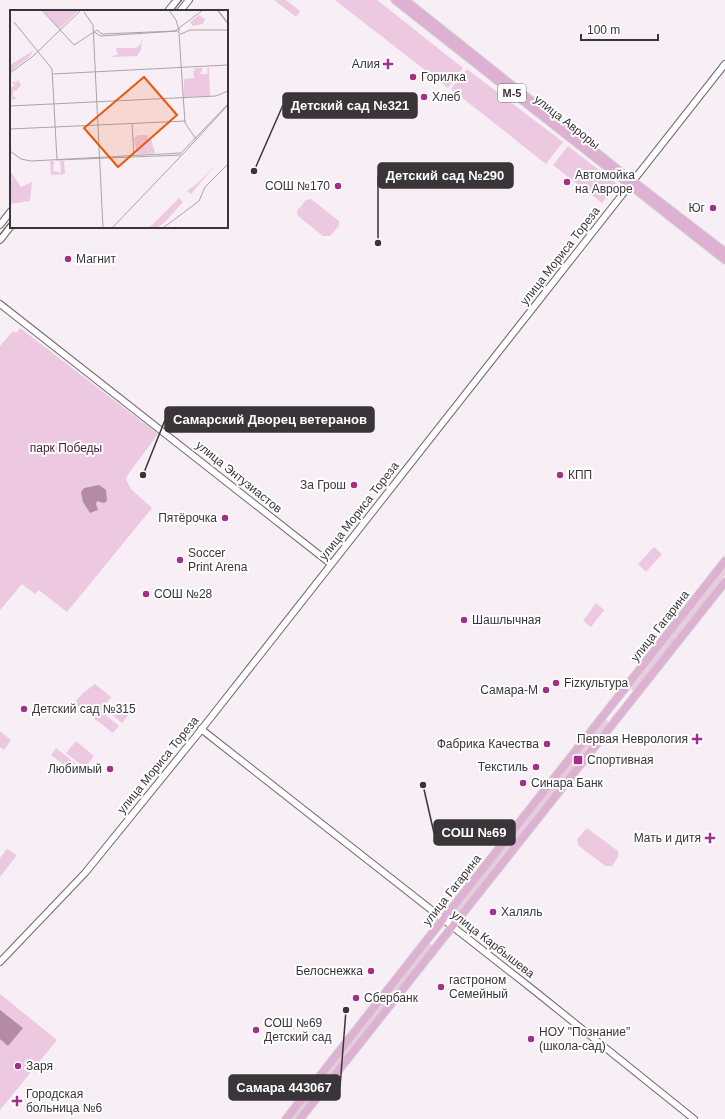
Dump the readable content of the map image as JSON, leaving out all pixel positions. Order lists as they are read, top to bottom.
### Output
{
  "streets": {
    "main road": [
      "М-5",
      "улица Авроры",
      "улица Мориса Тореза",
      "улица Энтузиастов",
      "улица Гагарина",
      "улица Карбышева"
    ]
  },
  "crossings": [
    ["улица Авроры", "улица Мориса Тореза"],
    ["улица Мориса Тореза", "улица Энтузиастов"],
    ["улица Мориса Тореза", "улица Карбышева"],
    ["улица Гагарина", "улица Карбышева"]
  ],
  "parks": ["парк Победы"],
  "places": {
    "health": [
      "Алия",
      "Первая Неврология",
      "Мать и дитя",
      "Городская больница №6"
    ],
    "other": [
      "Горилка",
      "Хлеб",
      "Детский сад №321",
      "Автомойка на Авроре",
      "СОШ №170",
      "Юг",
      "Детский сад №290",
      "Магнит",
      "Самарский Дворец ветеранов",
      "КПП",
      "За Грош",
      "Пятёрочка",
      "Soccer Print Arena",
      "СОШ №28",
      "Шашлычная",
      "Fizкультура",
      "Самара-М",
      "Детский сад №315",
      "Фабрика Качества",
      "Текстиль",
      "Любимый",
      "Синара Банк",
      "СОШ №69",
      "Халяль",
      "Белоснежка",
      "гастроном Семейный",
      "Сбербанк",
      "Самара 443067",
      "СОШ №69 Детский сад",
      "НОУ \"Познание\" (школа-сад)",
      "Заря"
    ],
    "transit": ["Спортивная"]
  },
  "scale_bar": "100 m"
}
